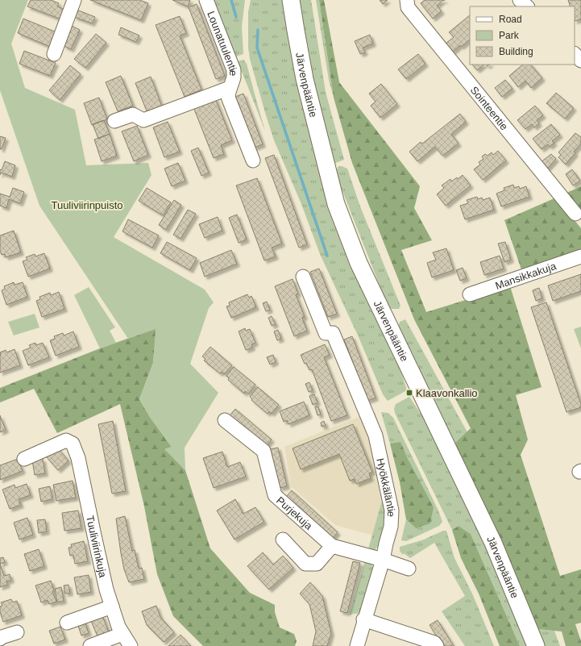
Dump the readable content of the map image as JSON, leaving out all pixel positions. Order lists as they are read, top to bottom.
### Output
{
  "streets": {
    "main road": ["Järvenpääntie"],
    "street": [
      "Lounatuulentie",
      "Sointeentie",
      "Mansikkakuja",
      "Hyökkäläntie",
      "Purjekuja",
      "Tuuliviirinkuja"
    ]
  },
  "crossings": [
    ["Hyökkäläntie", "Purjekuja"]
  ],
  "parks": ["Tuuliviirinpuisto"],
  "places": {
    "transit": ["Klaavonkallio"]
  },
  "legend": ["Road", "Park", "Building"]
}
